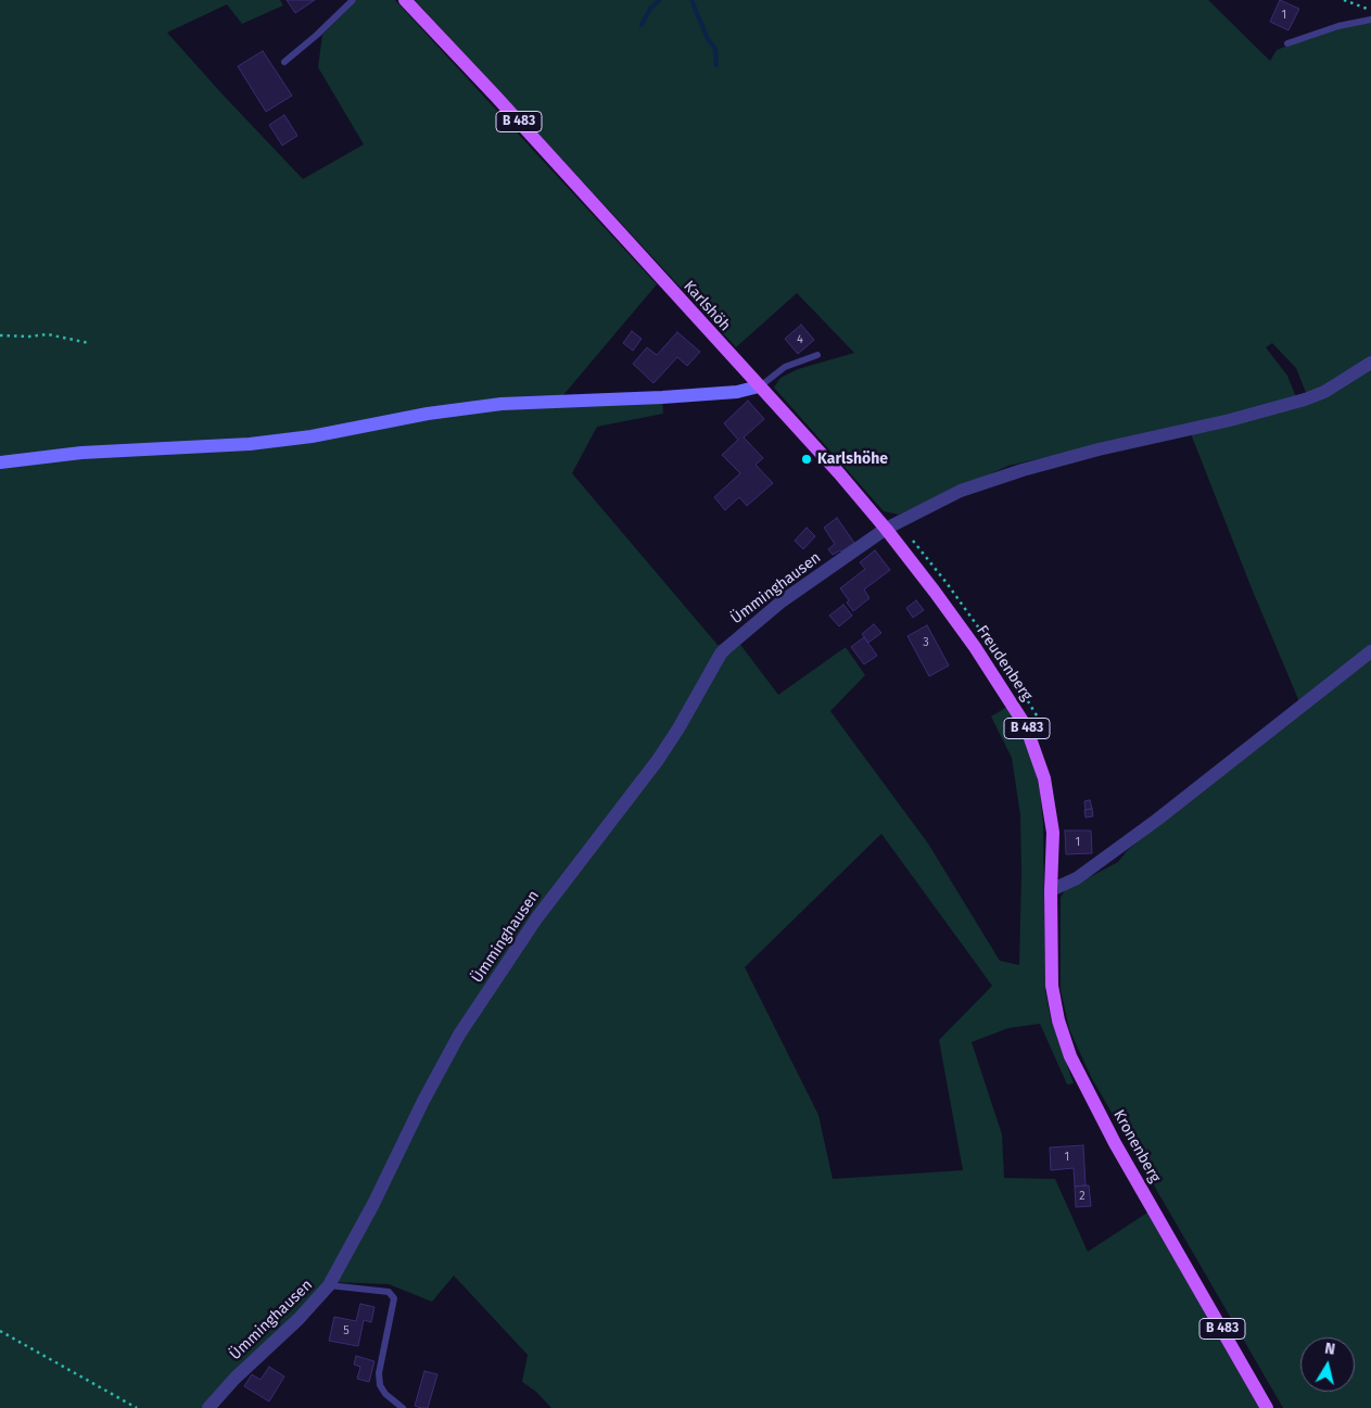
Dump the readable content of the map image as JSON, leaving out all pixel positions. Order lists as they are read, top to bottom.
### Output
{
  "streets": {
    "main road": [
      "B 483",
      "Karlshöh",
      "Freudenberg",
      "Kronenberg"
    ],
    "street": ["Ümminghausen"]
  },
  "crossings": [
    ["Karlshöh", "Freudenberg"],
    ["Ümminghausen", "Freudenberg"],
    ["Freudenberg", "Kronenberg"]
  ],
  "places": ["Karlshöhe"],
  "house_numbers": [
    "1",
    "4",
    "3",
    "1",
    "1",
    "2",
    "5"
  ],
  "north": "top"
}
